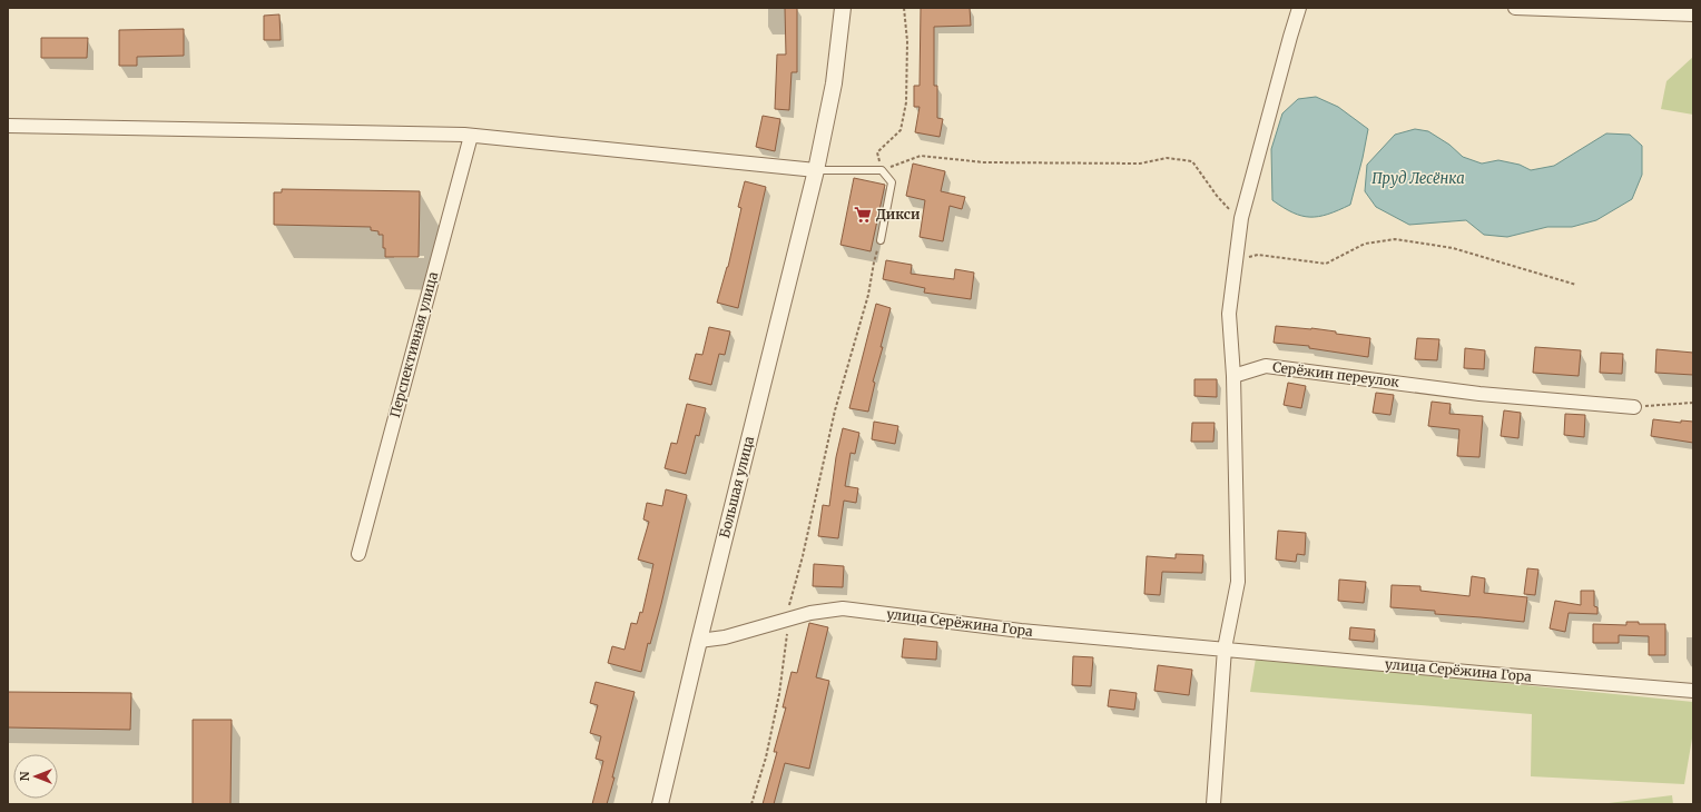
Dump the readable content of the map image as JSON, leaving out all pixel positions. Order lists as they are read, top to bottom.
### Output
{
  "streets": {
    "street": [
      "Перспективная улица",
      "Серёжин переулок",
      "Большая улица",
      "улица Серёжина Гора"
    ]
  },
  "crossings": [
    ["Большая улица", "улица Серёжина Гора"]
  ],
  "water": ["Пруд Лесёнка"],
  "places": {
    "supermarket": ["Дикси"]
  },
  "north": "left"
}
